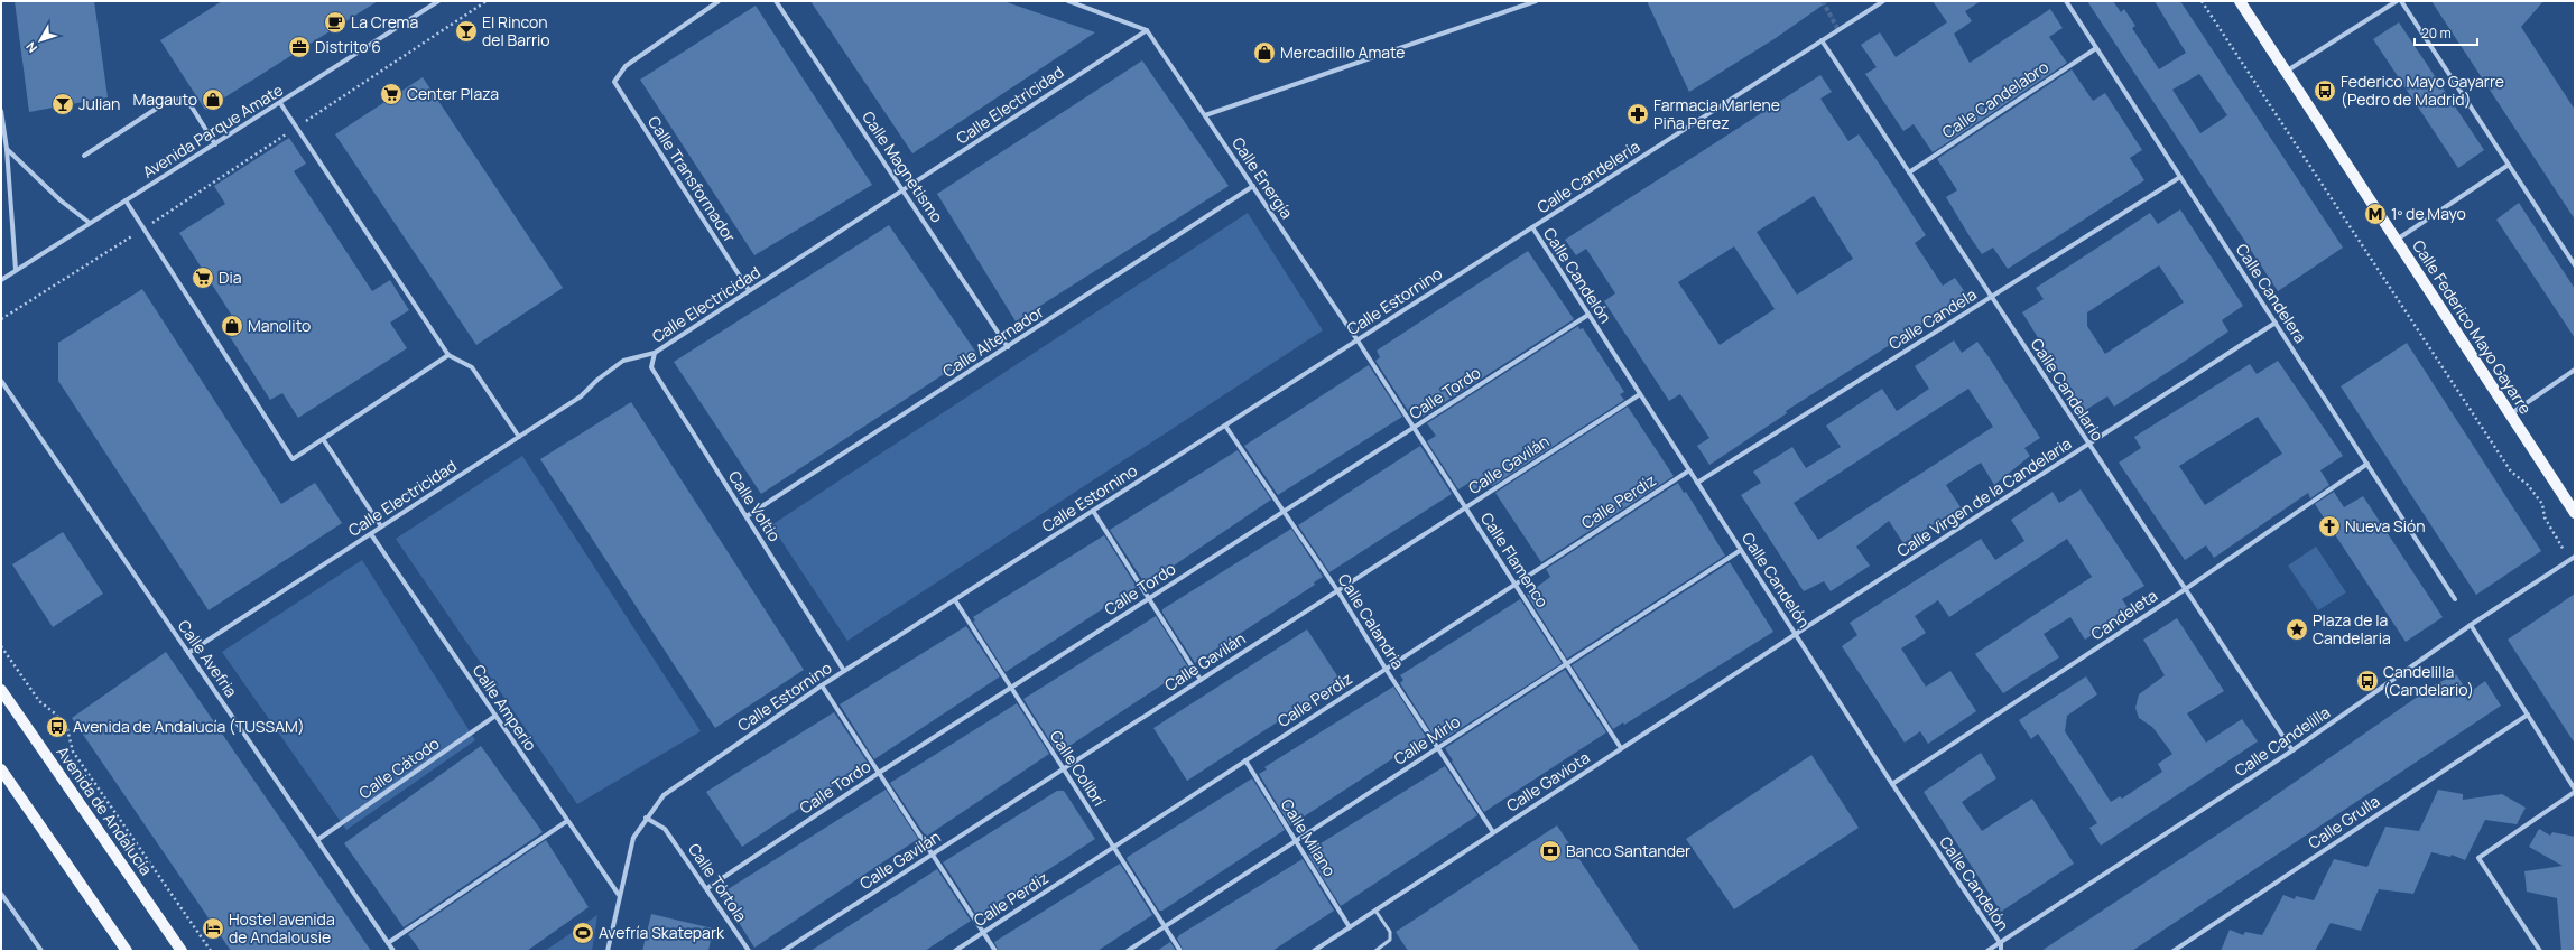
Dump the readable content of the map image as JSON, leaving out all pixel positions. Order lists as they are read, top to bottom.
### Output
{
  "streets": {
    "main road": ["Calle Federico Mayo Gayarre", "Avenida de Andalucía"],
    "street": [
      "Calle Candelabro",
      "Calle Electricidad",
      "Avenida Parque Amate",
      "Calle Magnetismo",
      "Calle Candelería",
      "Calle Energía",
      "Calle Transformador",
      "Calle Candelón",
      "Calle Candelera",
      "Calle Estornino",
      "Calle Candela",
      "Calle Alternador",
      "Calle Candelario",
      "Calle Tordo",
      "Calle Gavilán",
      "Calle Virgen de la Candelaria",
      "Calle Perdíz",
      "Calle Voltio",
      "Calle Flamenco",
      "Candeleta",
      "Calle Calandria",
      "Calle Avefria",
      "Calle Amperio",
      "Calle Mirlo",
      "Calle Candelilla",
      "Calle Cátodo",
      "Calle Colibrí",
      "Calle Gaviota",
      "Calle Grulla",
      "Calle Milano",
      "Calle Tórtola"
    ]
  },
  "crossings": [
    ["Calle Candelabro", "Calle Candelera"],
    ["Calle Candelabro", "Calle Candelario"],
    ["Calle Electricidad", "Calle Magnetismo"],
    ["Calle Electricidad", "Calle Energía"],
    ["Calle Electricidad", "Calle Transformador"],
    ["Calle Electricidad", "Calle Voltio"],
    ["Calle Electricidad", "Calle Avefria"],
    ["Calle Electricidad", "Calle Amperio"],
    ["Calle Magnetismo", "Calle Alternador"],
    ["Calle Candelería", "Calle Candelón"],
    ["Calle Candelería", "Calle Estornino"],
    ["Calle Candelería", "Calle Candelario"],
    ["Calle Energía", "Calle Estornino"],
    ["Calle Energía", "Calle Alternador"],
    ["Calle Energía", "Calle Flamenco"],
    ["Calle Candelón", "Calle Estornino"],
    ["Calle Candelón", "Calle Candela"],
    ["Calle Candelón", "Calle Tordo"],
    ["Calle Candelón", "Calle Gavilán"],
    ["Calle Candelón", "Calle Virgen de la Candelaria"],
    ["Calle Candelón", "Calle Perdíz"],
    ["Calle Candelón", "Candeleta"],
    ["Calle Candelón", "Calle Mirlo"],
    ["Calle Candelón", "Calle Candelilla"],
    ["Calle Candelón", "Calle Gaviota"],
    ["Calle Candelera", "Calle Candela"],
    ["Calle Candelera", "Calle Virgen de la Candelaria"],
    ["Calle Candelera", "Candeleta"],
    ["Calle Estornino", "Calle Voltio"],
    ["Calle Estornino", "Calle Flamenco"],
    ["Calle Estornino", "Calle Calandria"],
    ["Calle Estornino", "Calle Amperio"],
    ["Calle Estornino", "Calle Colibrí"],
    ["Calle Estornino", "Calle Tórtola"],
    ["Calle Candela", "Calle Candelario"],
    ["Calle Alternador", "Calle Voltio"],
    ["Calle Candelario", "Calle Virgen de la Candelaria"],
    ["Calle Candelario", "Candeleta"],
    ["Calle Candelario", "Calle Candelilla"],
    ["Calle Tordo", "Calle Flamenco"],
    ["Calle Tordo", "Calle Calandria"],
    ["Calle Tordo", "Calle Colibrí"],
    ["Calle Tordo", "Calle Tórtola"],
    ["Calle Gavilán", "Calle Flamenco"],
    ["Calle Gavilán", "Calle Calandria"],
    ["Calle Gavilán", "Calle Colibrí"],
    ["Calle Virgen de la Candelaria", "Calle Gaviota"],
    ["Calle Perdíz", "Calle Flamenco"],
    ["Calle Perdíz", "Calle Calandria"],
    ["Calle Perdíz", "Calle Colibrí"],
    ["Calle Perdíz", "Calle Milano"],
    ["Calle Flamenco", "Calle Mirlo"],
    ["Calle Flamenco", "Calle Gaviota"],
    ["Calle Calandria", "Calle Mirlo"],
    ["Calle Calandria", "Calle Gaviota"],
    ["Calle Avefria", "Calle Cátodo"],
    ["Calle Amperio", "Calle Cátodo"],
    ["Calle Mirlo", "Calle Colibrí"],
    ["Calle Mirlo", "Calle Milano"],
    ["Calle Gaviota", "Calle Milano"]
  ],
  "places": {
    "cafe": ["La Crema"],
    "bar": ["El Rincon del Barrio", "Julian"],
    "office": ["Distrito 6"],
    "shop": ["Mercadillo Amate", "Magauto", "Manolito"],
    "bus stop": ["Federico Mayo Gayarre (Pedro de Madrid)", "Candelilla (Candelario)", "Avenida de Andalucía (TUSSAM)"],
    "supermarket": ["Center Plaza", "Dia"],
    "pharmacy": ["Farmacia Marlene Piña Perez"],
    "metro station": ["1º de Mayo"],
    "church": ["Nueva Sión"],
    "place": ["Plaza de la Candelaria"],
    "bank": ["Banco Santander"],
    "hotel": ["Hostel avenida de Andalousie"],
    "sports": ["Avefría Skatepark"]
  },
  "scale_bar": "20 m",
  "north": "bottom left"
}
